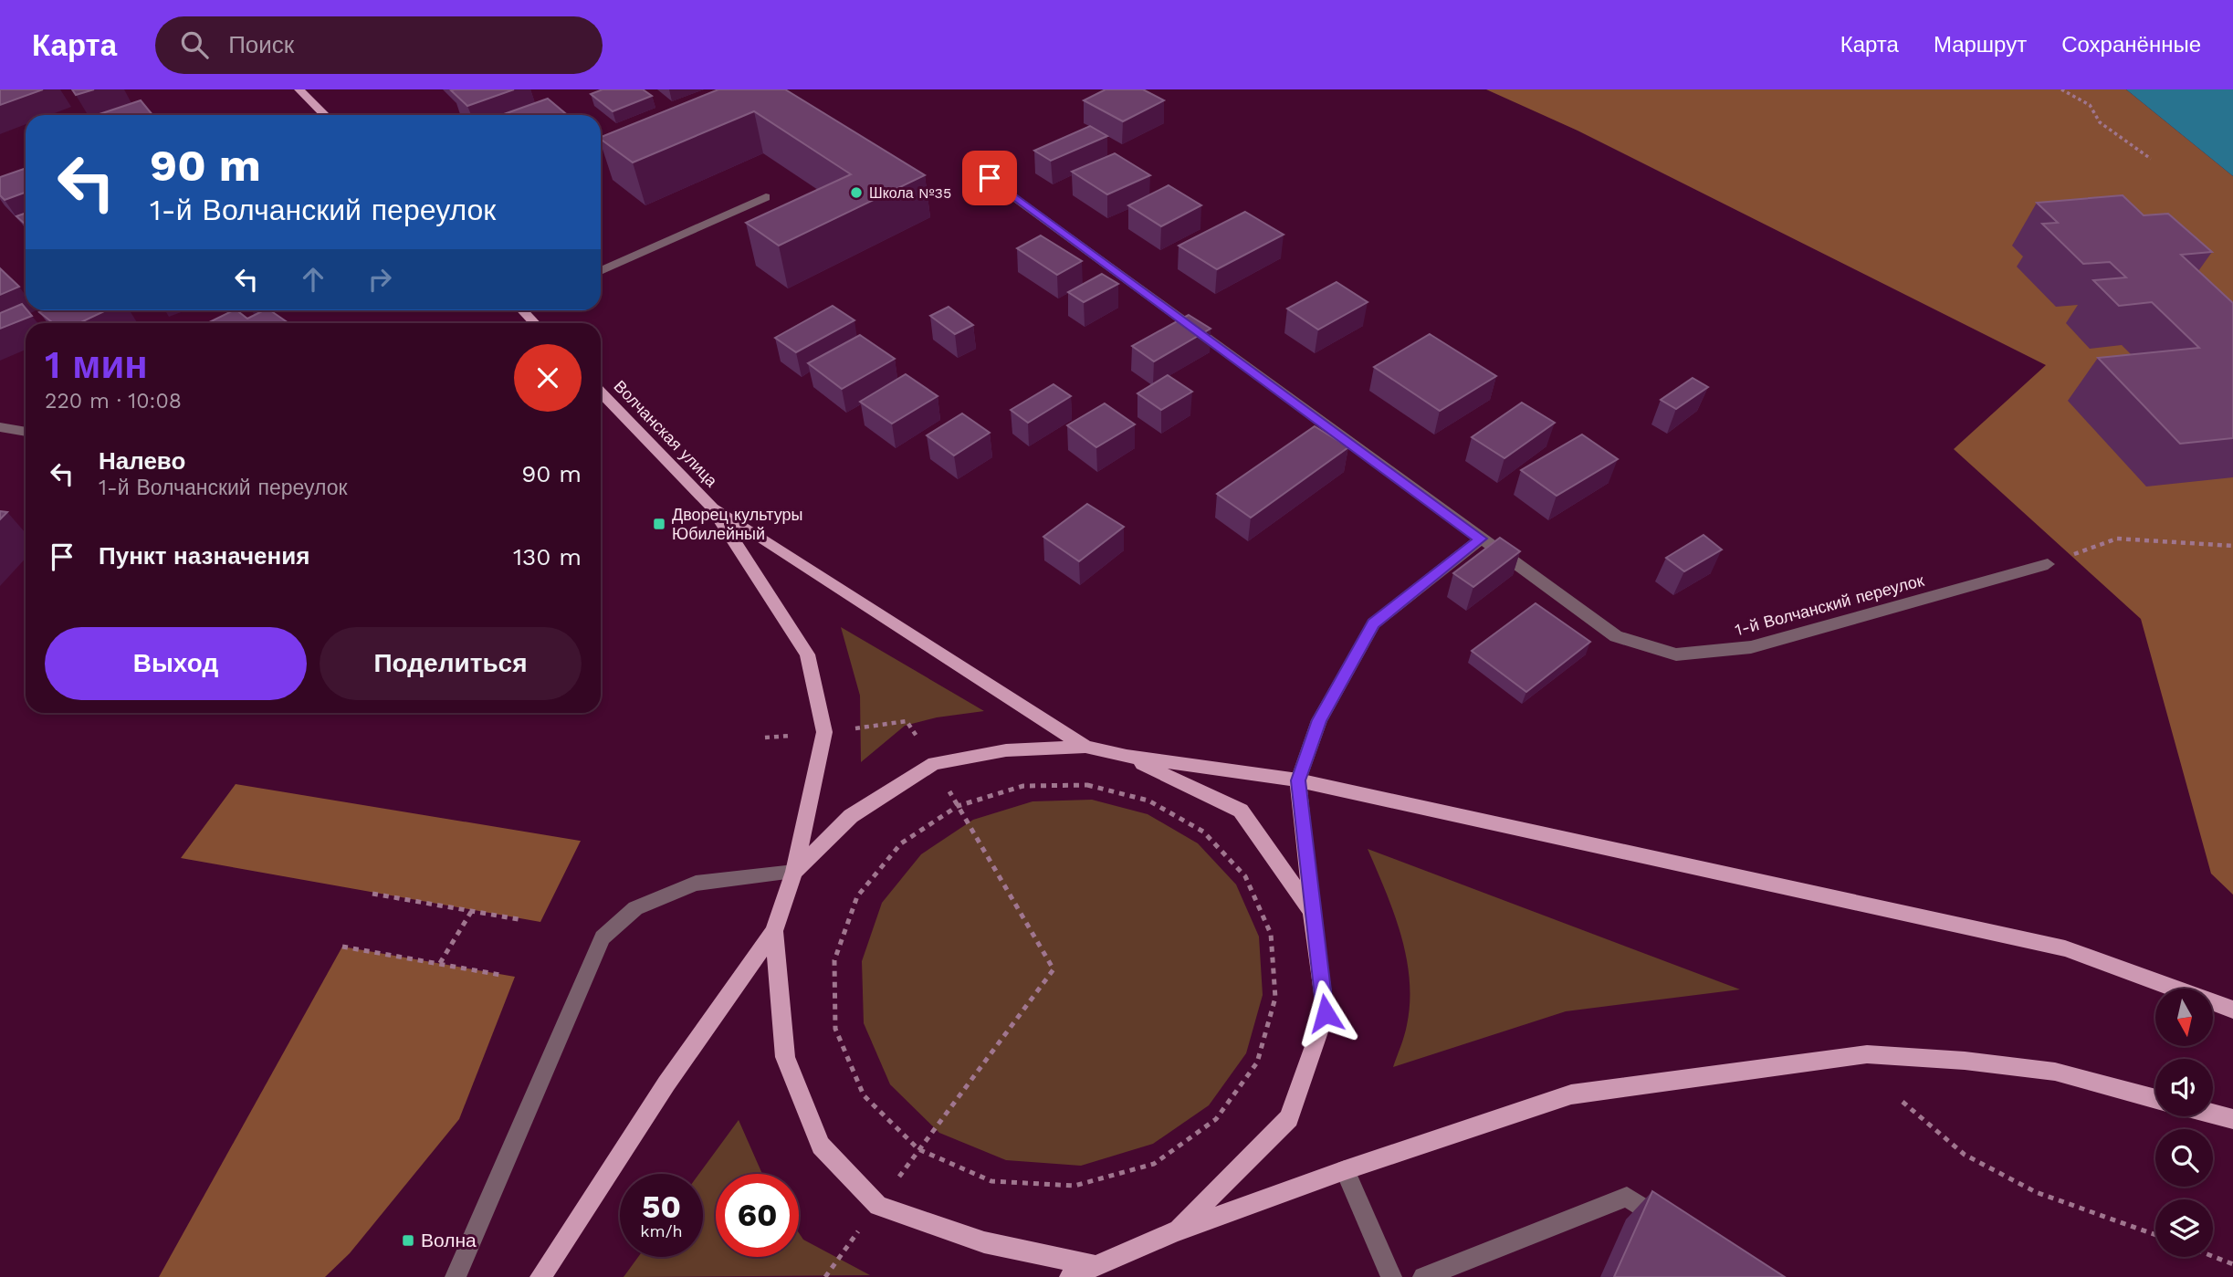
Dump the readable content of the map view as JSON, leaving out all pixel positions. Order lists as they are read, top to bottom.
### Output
{
  "streets": {
    "main road": ["Волчанская улица"],
    "street": ["1-й Волчанский переулок"]
  },
  "places": {
    "other": ["Школа №35"],
    "transit": ["Дворец культуры Юбилейный", "Волна"]
  },
  "north": "bottom",
  "page": {
    "header": "Карта",
    "search": "Поиск",
    "nav": ["Карта", "Маршрут", "Сохранённые"],
    "turn": ["90 m", "1-й Волчанский переулок"],
    "heading": ["1 мин", "220 m · 10:08"],
    "list": [
      {
        "name": "Налево",
        "note": "1-й Волчанский переулок",
        "value": "90 m"
      },
      {
        "name": "Пункт назначения",
        "value": "130 m"
      }
    ],
    "buttons": ["Выход", "Поделиться"],
    "speed": "50 km/h",
    "limit": "60"
  }
}
